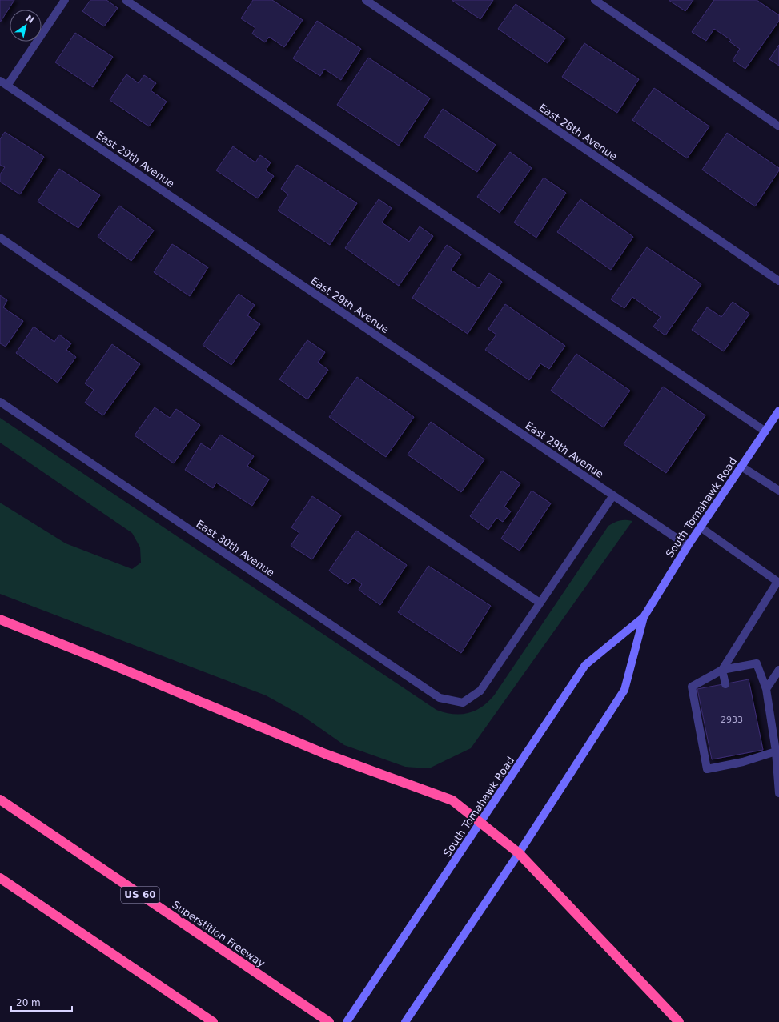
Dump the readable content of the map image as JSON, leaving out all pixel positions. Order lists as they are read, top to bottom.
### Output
{
  "streets": {
    "highway": ["US 60", "Superstition Freeway"],
    "main road": ["South Tomahawk Road"],
    "street": ["East 28th Avenue", "East 29th Avenue", "East 30th Avenue"]
  },
  "crossings": [
    ["East 29th Avenue", "South Tomahawk Road"]
  ],
  "house_numbers": ["2933"],
  "scale_bar": "20 m",
  "north": "top right"
}
